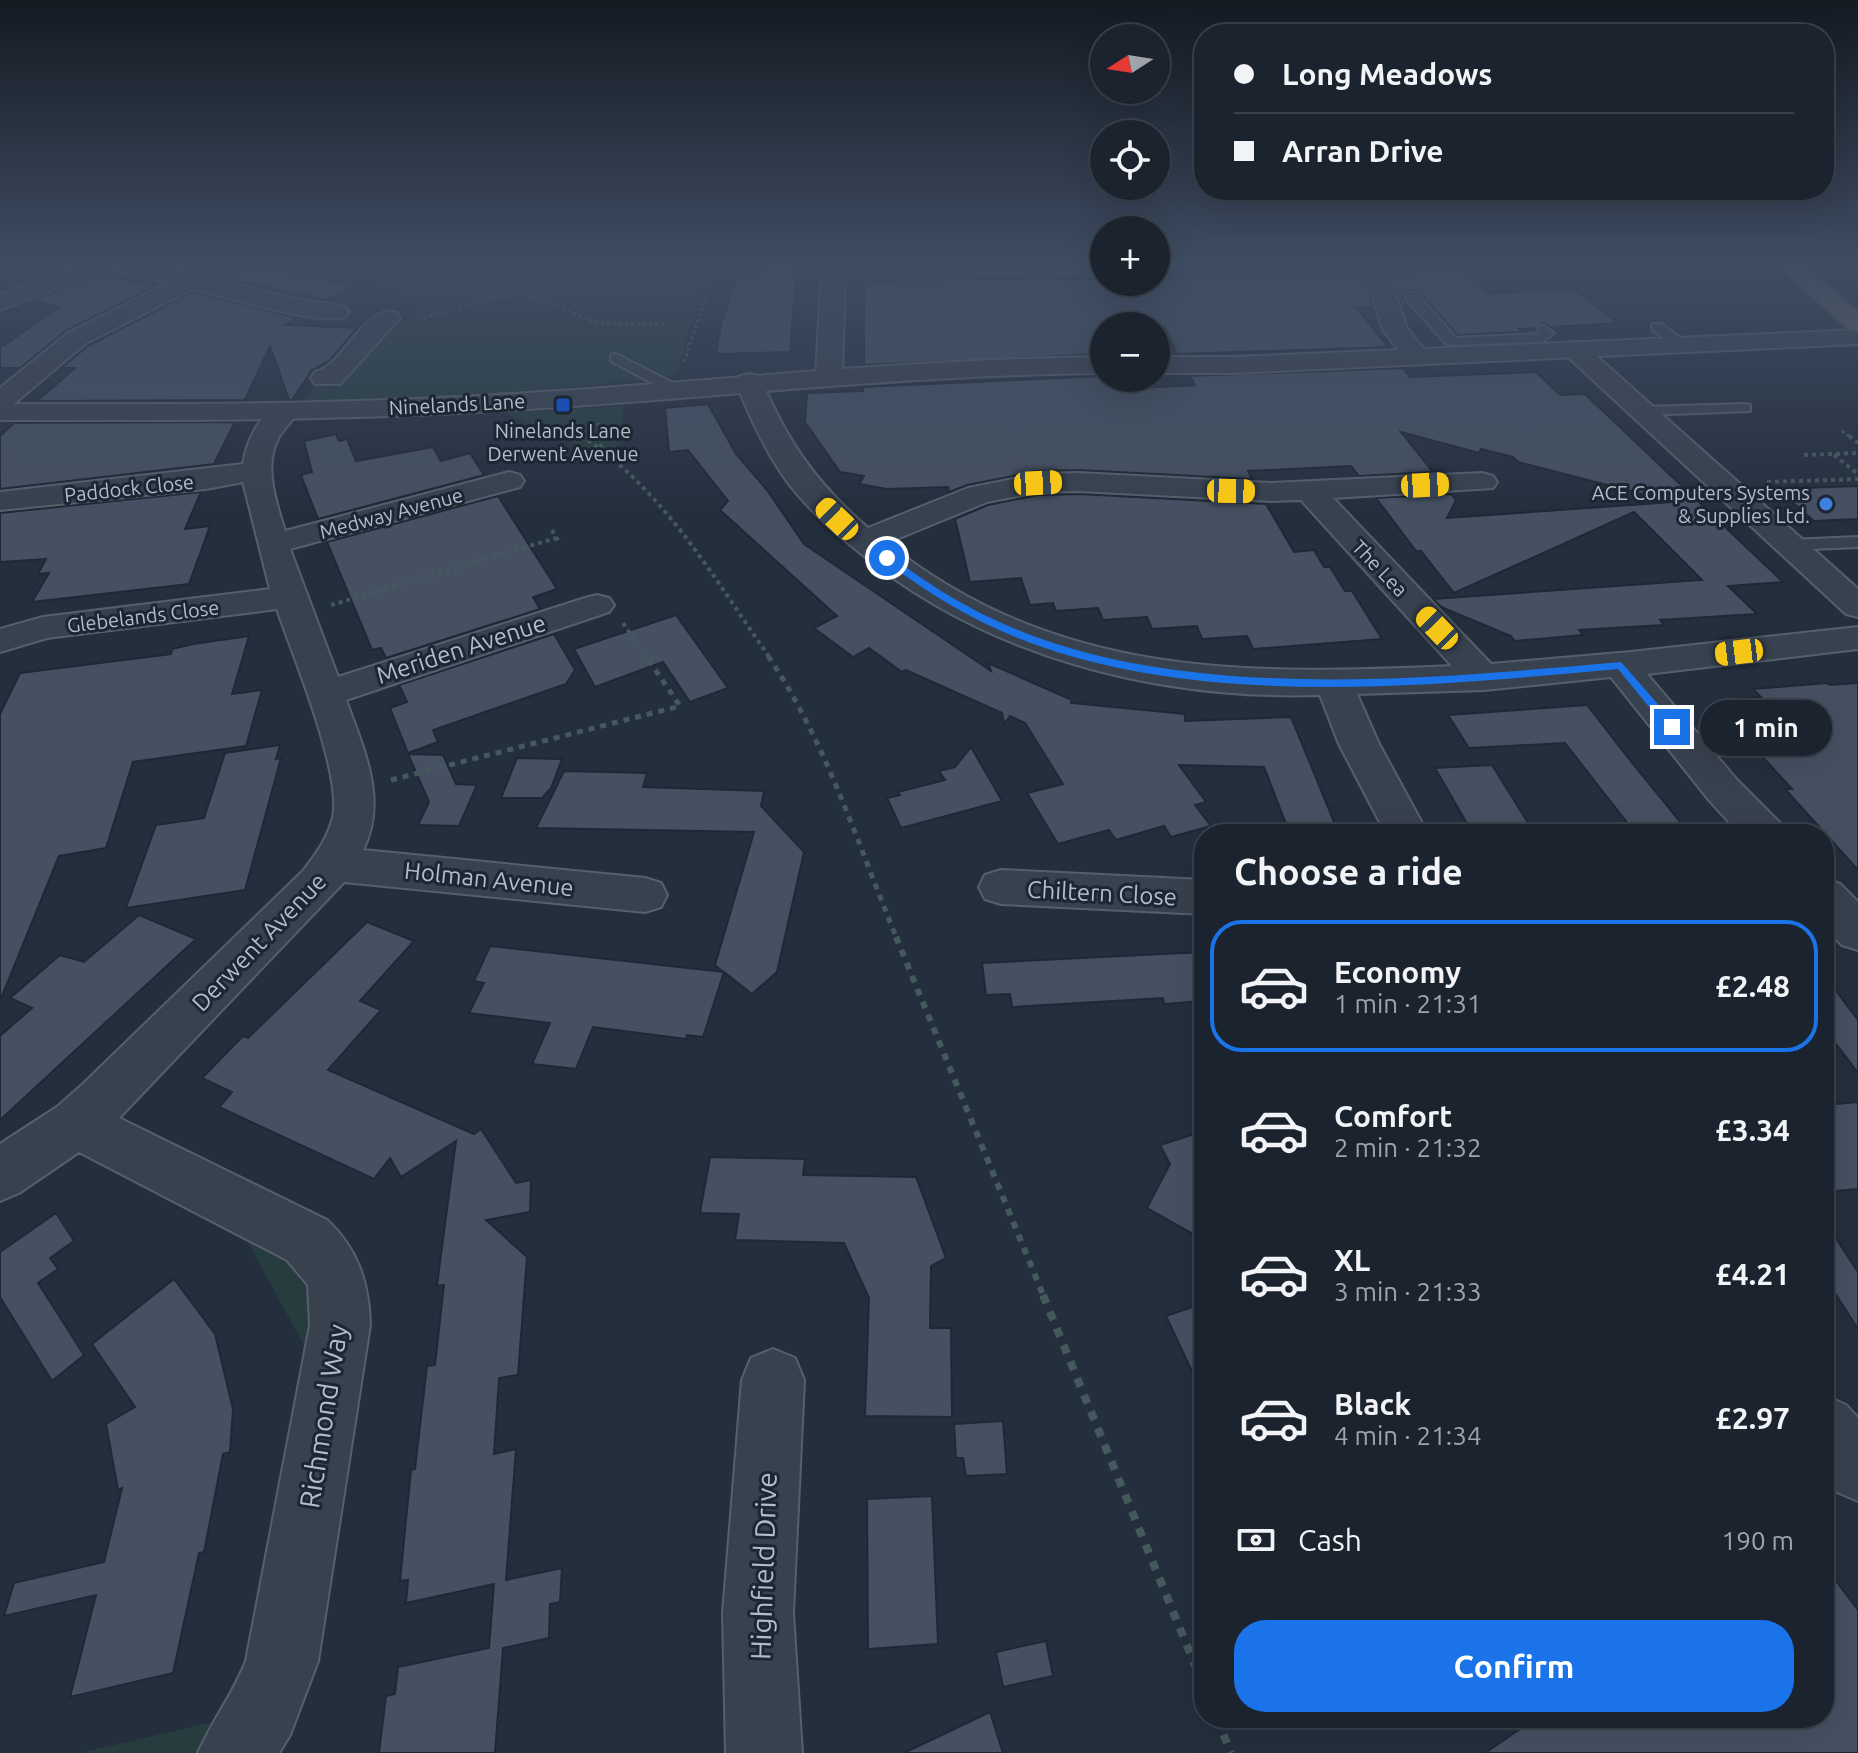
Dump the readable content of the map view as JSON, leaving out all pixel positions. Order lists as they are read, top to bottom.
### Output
{
  "streets": {
    "street": [
      "Ninelands Lane",
      "Paddock Close",
      "Medway Avenue",
      "The Lea",
      "Glebelands Close",
      "Meriden Avenue",
      "Holman Avenue",
      "Chiltern Close",
      "Derwent Avenue",
      "Richmond Way",
      "Highfield Drive"
    ]
  },
  "crossings": [
    ["Ninelands Lane", "Derwent Avenue"],
    ["Paddock Close", "Derwent Avenue"],
    ["Medway Avenue", "Derwent Avenue"],
    ["Glebelands Close", "Derwent Avenue"],
    ["Meriden Avenue", "Derwent Avenue"],
    ["Holman Avenue", "Derwent Avenue"],
    ["Derwent Avenue", "Richmond Way"]
  ],
  "places": {
    "transit": ["Ninelands Lane Derwent Avenue"],
    "other": ["ACE Computers Systems & Supplies Ltd."]
  },
  "north": "left",
  "page": {
    "map_buttons": ["+", "−"],
    "banner": ["Long Meadows", "Arran Drive"],
    "bubble": "1 min",
    "heading": "Choose a ride",
    "list": [
      {
        "name": "Economy",
        "note": "1 min · 21:31",
        "value": "£2.48"
      },
      {
        "name": "Comfort",
        "note": "2 min · 21:32",
        "value": "£3.34"
      },
      {
        "name": "XL",
        "note": "3 min · 21:33",
        "value": "£4.21"
      },
      {
        "name": "Black",
        "note": "4 min · 21:34",
        "value": "£2.97"
      }
    ],
    "pay": ["Cash", "190 m"],
    "buttons": "Confirm"
  }
}
